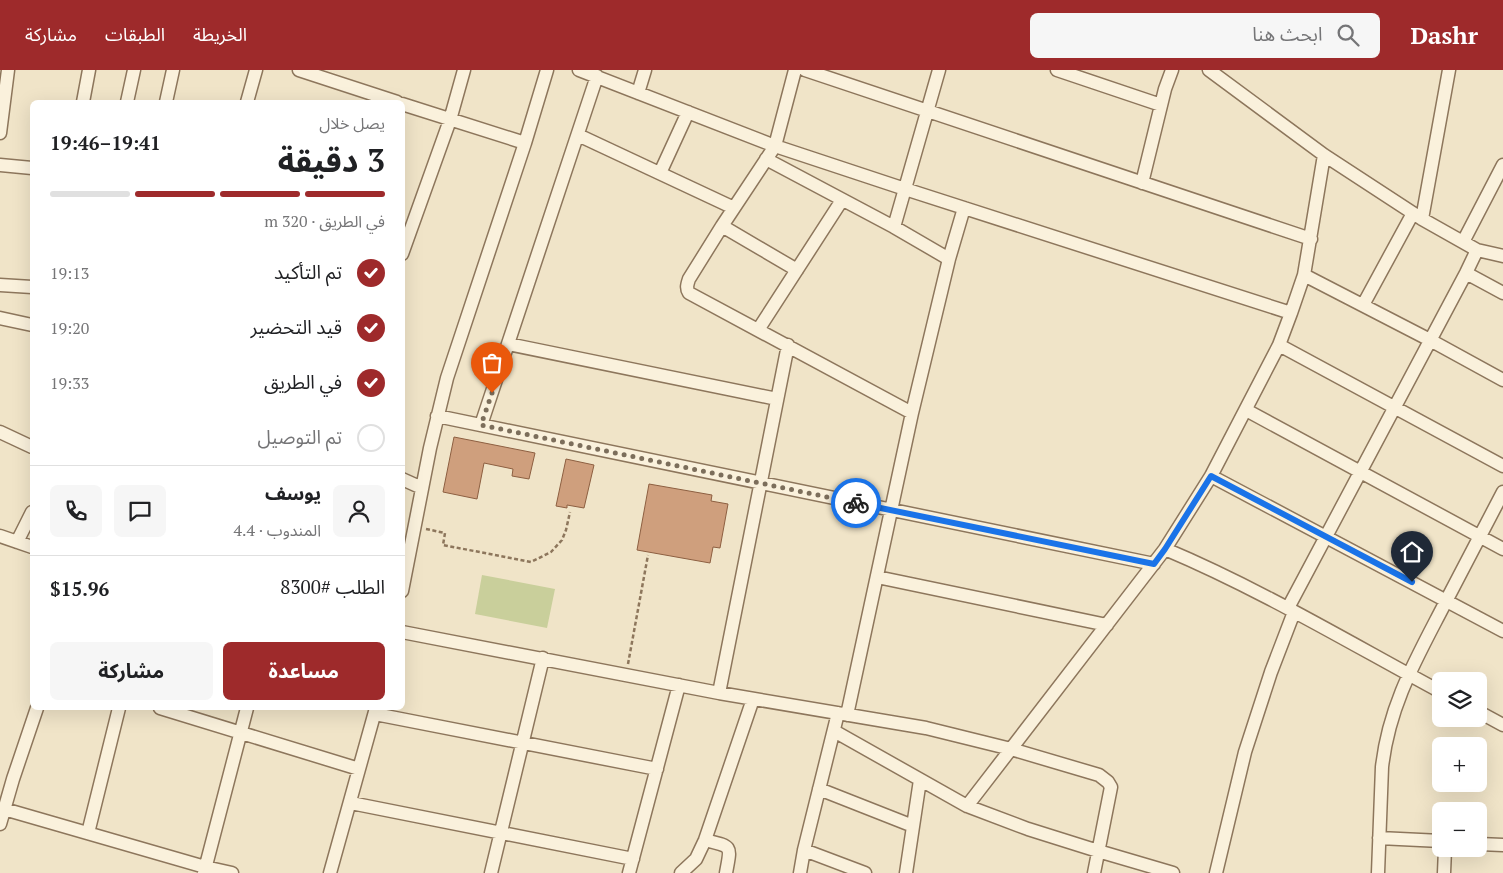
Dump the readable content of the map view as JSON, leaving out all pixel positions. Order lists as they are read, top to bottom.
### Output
{
  "page": {
    "header": "Dashr",
    "search": "ابحث هنا",
    "nav": ["الخريطة", "الطبقات", "مشاركة"],
    "heading": ["3 دقيقة", "يصل خلال", "19:41–19:46"],
    "panel": [
      "يوسف",
      "المندوب · 4.4",
      "الطلب #8300",
      "$15.96"
    ],
    "bar": "في الطريق · 320 m",
    "list": [
      ["تم التأكيد", "19:13"],
      ["قيد التحضير", "19:20"],
      ["في الطريق", "19:33"],
      "تم التوصيل"
    ],
    "buttons": ["مساعدة", "مشاركة"],
    "map_buttons": ["+", "−"]
  }
}
